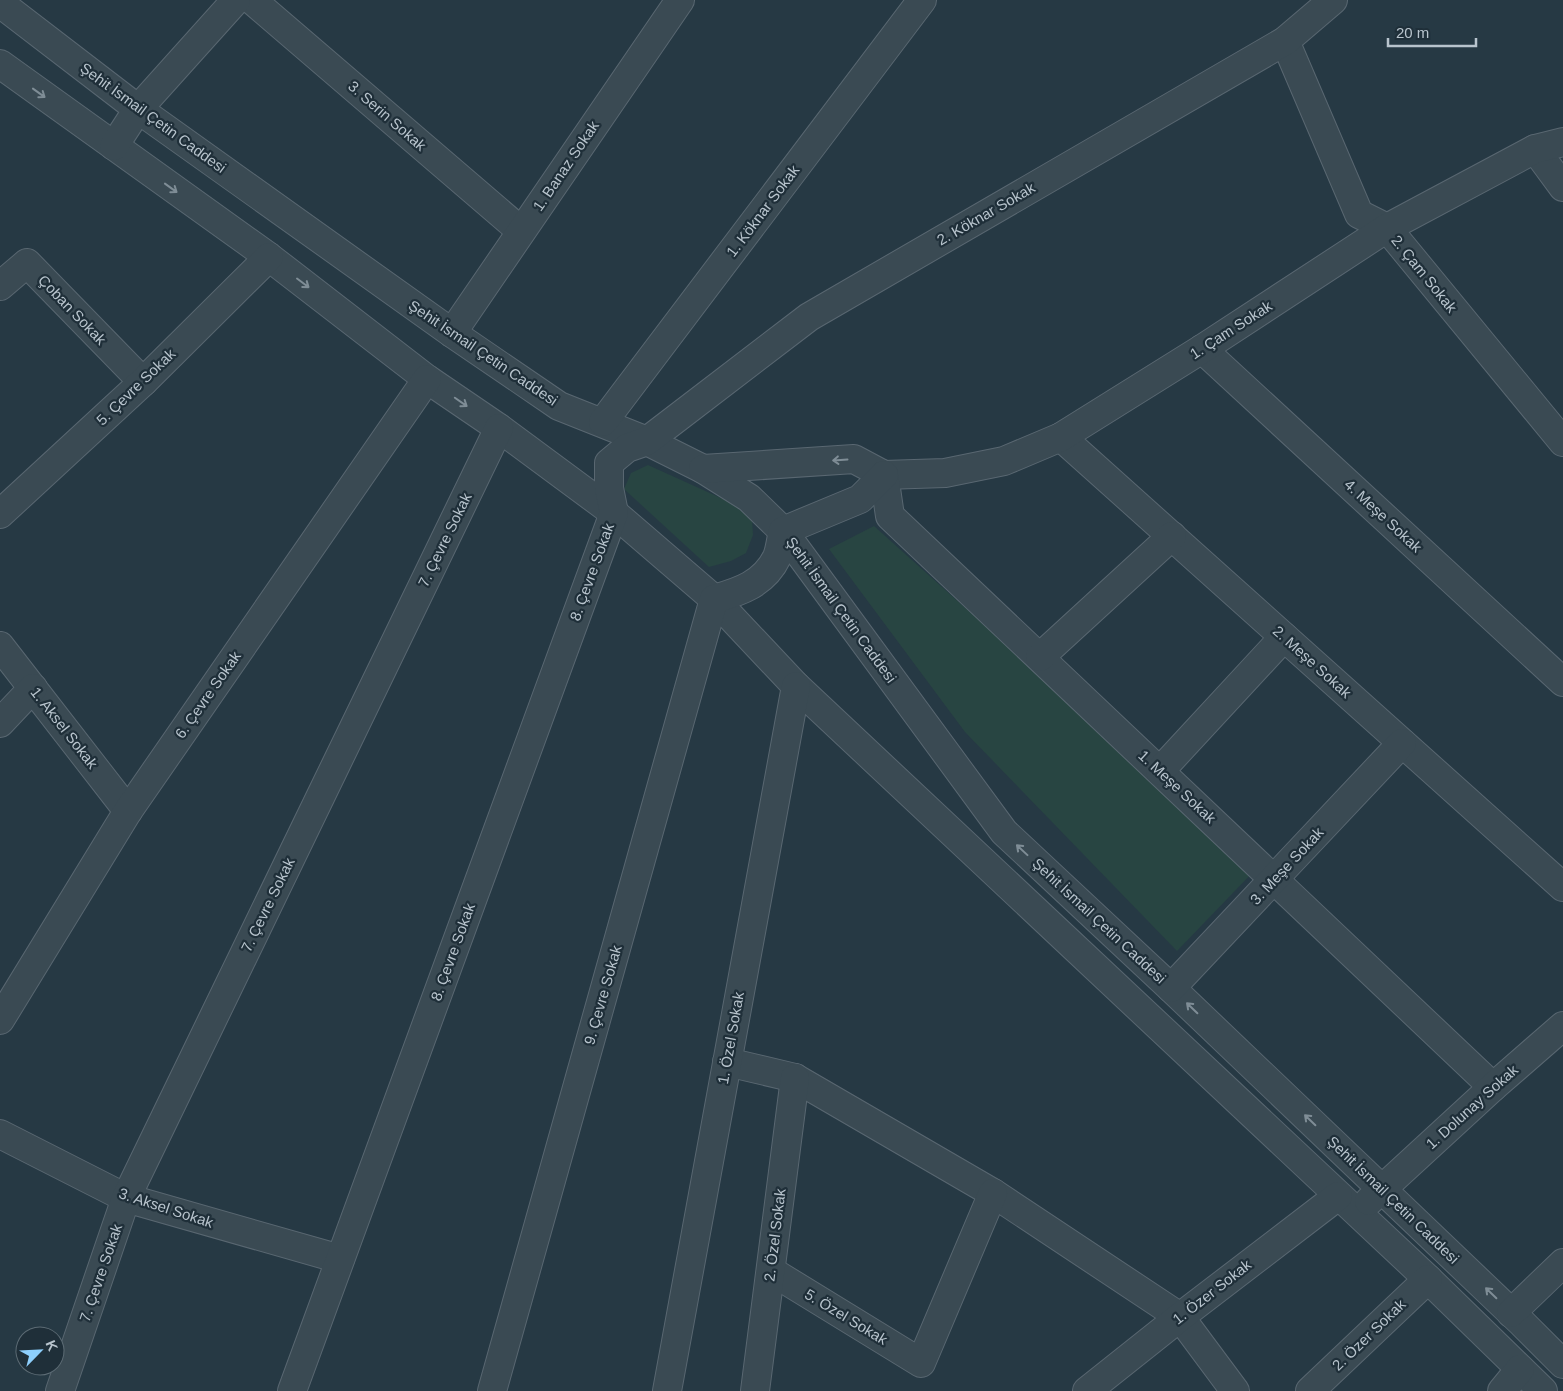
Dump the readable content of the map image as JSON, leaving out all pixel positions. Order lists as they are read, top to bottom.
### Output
{
  "streets": {
    "street": [
      "3. Serin Sokak",
      "Şehit İsmail Çetin Caddesi",
      "1. Banaz Sokak",
      "1. Köknar Sokak",
      "2. Köknar Sokak",
      "2. Çam Sokak",
      "Çoban Sokak",
      "1. Çam Sokak",
      "5. Çevre Sokak",
      "4. Meşe Sokak",
      "7. Çevre Sokak",
      "8. Çevre Sokak",
      "2. Meşe Sokak",
      "6. Çevre Sokak",
      "1. Aksel Sokak",
      "1. Meşe Sokak",
      "3. Meşe Sokak",
      "9. Çevre Sokak",
      "1. Özel Sokak",
      "1. Dolunay Sokak",
      "3. Aksel Sokak",
      "2. Özel Sokak",
      "1. Özer Sokak",
      "5. Özel Sokak",
      "2. Özer Sokak"
    ]
  },
  "crossings": [
    ["3. Serin Sokak", "1. Banaz Sokak"],
    ["Şehit İsmail Çetin Caddesi", "1. Banaz Sokak"],
    ["Şehit İsmail Çetin Caddesi", "1. Köknar Sokak"],
    ["Şehit İsmail Çetin Caddesi", "2. Köknar Sokak"],
    ["Şehit İsmail Çetin Caddesi", "3. Meşe Sokak"],
    ["Şehit İsmail Çetin Caddesi", "1. Dolunay Sokak"],
    ["2. Köknar Sokak", "2. Çam Sokak"],
    ["2. Köknar Sokak", "8. Çevre Sokak"],
    ["2. Çam Sokak", "1. Çam Sokak"],
    ["Çoban Sokak", "5. Çevre Sokak"],
    ["1. Çam Sokak", "4. Meşe Sokak"],
    ["1. Çam Sokak", "2. Meşe Sokak"],
    ["1. Çam Sokak", "1. Meşe Sokak"],
    ["7. Çevre Sokak", "3. Aksel Sokak"],
    ["8. Çevre Sokak", "3. Aksel Sokak"],
    ["2. Meşe Sokak", "3. Meşe Sokak"],
    ["6. Çevre Sokak", "1. Aksel Sokak"],
    ["1. Meşe Sokak", "3. Meşe Sokak"],
    ["1. Meşe Sokak", "1. Dolunay Sokak"],
    ["1. Dolunay Sokak", "1. Özer Sokak"],
    ["2. Özel Sokak", "5. Özel Sokak"]
  ],
  "scale_bar": "20 m",
  "north": "top right"
}
